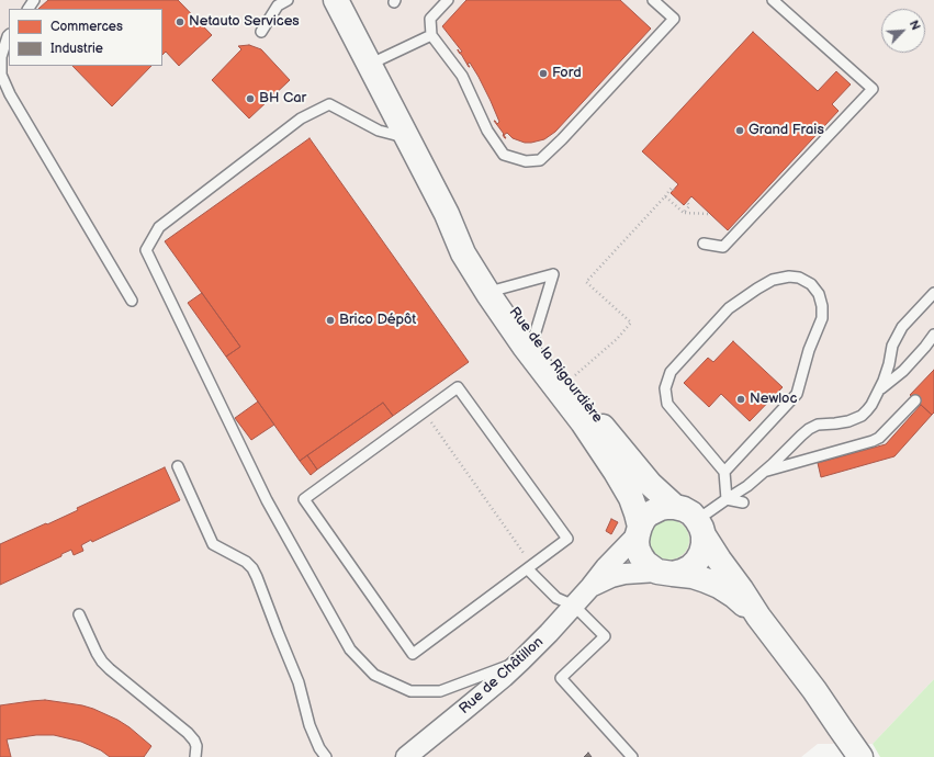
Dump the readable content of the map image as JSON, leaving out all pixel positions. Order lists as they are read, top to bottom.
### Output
{
  "streets": {
    "street": ["Rue de la Rigourdière", "Rue de Châtillon"]
  },
  "crossings": [
    ["Rue de la Rigourdière", "Rue de Châtillon"]
  ],
  "places": [
    "Netauto Services",
    "Ford",
    "BH Car",
    "Grand Frais",
    "Brico Dépôt",
    "Newloc"
  ],
  "legend": ["Commerces", "Industrie"],
  "north": "top right"
}
